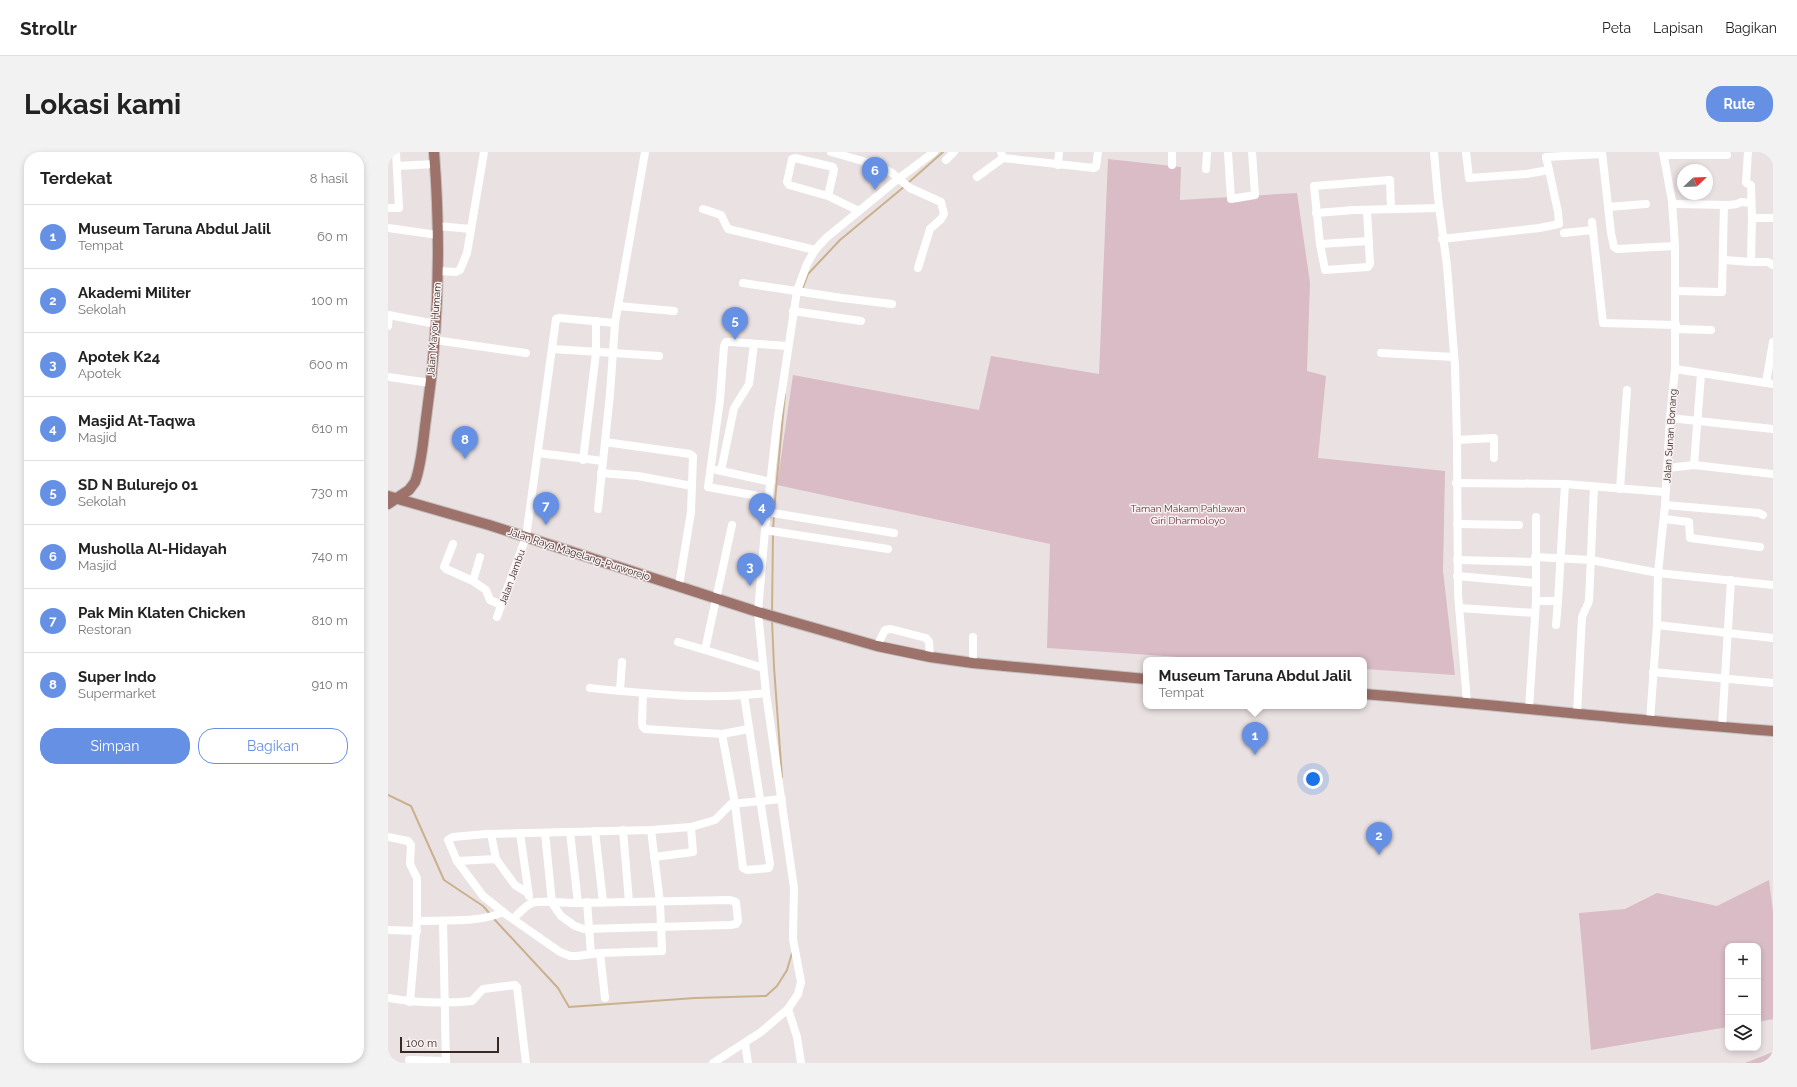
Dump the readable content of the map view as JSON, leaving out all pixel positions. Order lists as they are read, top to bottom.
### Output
{
  "streets": {
    "main road": ["Jalan Mayor Humam", "Jalan Raya Magelang-Purworejo"],
    "street": ["Jalan Sunan Bonang", "Jalan Jambu"]
  },
  "crossings": [
    ["Jalan Mayor Humam", "Jalan Raya Magelang-Purworejo"],
    ["Jalan Raya Magelang-Purworejo", "Jalan Jambu"]
  ],
  "parks": ["Taman Makam Pahlawan Giri Dharmoloyo"],
  "scale_bar": "100 m",
  "north": "top right",
  "page": {
    "header": "Strollr",
    "nav": ["Peta", "Lapisan", "Bagikan"],
    "buttons": [
      "Rute",
      ["Simpan", "Bagikan"]
    ],
    "title": "Lokasi kami",
    "heading": ["Terdekat", "8 hasil"],
    "pins": [
      "6",
      "5",
      "8",
      "7",
      "4",
      "3",
      "1",
      "2"
    ],
    "list": [
      {
        "mark": "1",
        "name": "Museum Taruna Abdul Jalil",
        "note": "Tempat",
        "value": "60 m"
      },
      {
        "mark": "2",
        "name": "Akademi Militer",
        "note": "Sekolah",
        "value": "100 m"
      },
      {
        "mark": "3",
        "name": "Apotek K24",
        "note": "Apotek",
        "value": "600 m"
      },
      {
        "mark": "4",
        "name": "Masjid At-Taqwa",
        "note": "Masjid",
        "value": "610 m"
      },
      {
        "mark": "5",
        "name": "SD N Bulurejo 01",
        "note": "Sekolah",
        "value": "730 m"
      },
      {
        "mark": "6",
        "name": "Musholla Al-Hidayah",
        "note": "Masjid",
        "value": "740 m"
      },
      {
        "mark": "7",
        "name": "Pak Min Klaten Chicken",
        "note": "Restoran",
        "value": "810 m"
      },
      {
        "mark": "8",
        "name": "Super Indo",
        "note": "Supermarket",
        "value": "910 m"
      }
    ],
    "popup": ["Museum Taruna Abdul Jalil", "Tempat"],
    "map_buttons": ["+", "−"],
    "scale": "100 m"
  }
}
